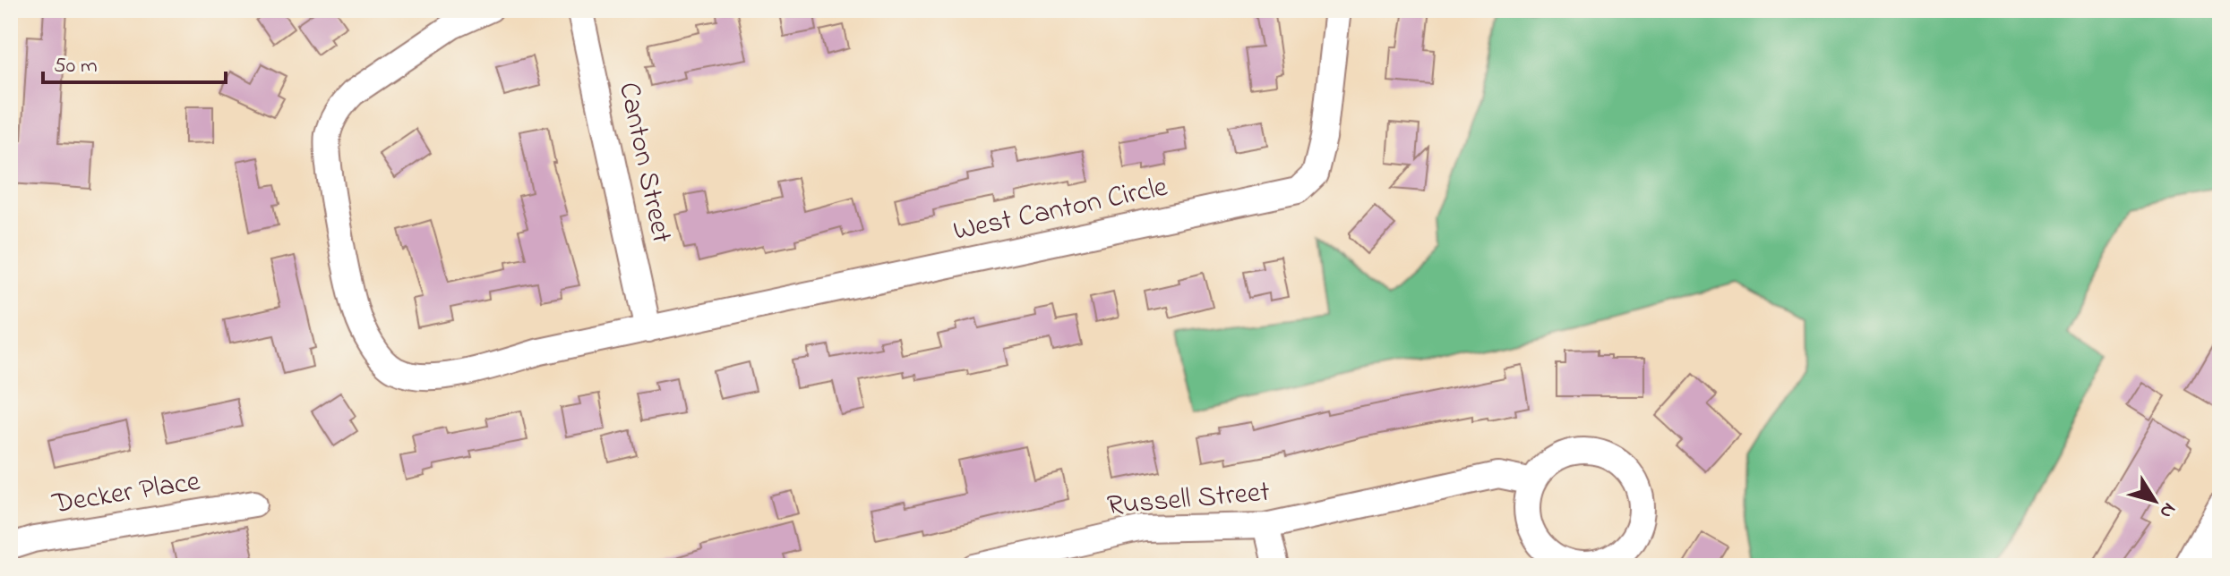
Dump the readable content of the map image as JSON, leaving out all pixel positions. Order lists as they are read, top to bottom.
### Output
{
  "streets": {
    "street": [
      "Canton Street",
      "West Canton Circle",
      "Decker Place",
      "Russell Street"
    ]
  },
  "crossings": [
    ["Canton Street", "West Canton Circle"]
  ],
  "scale_bar": "50 m",
  "north": "bottom right"
}
